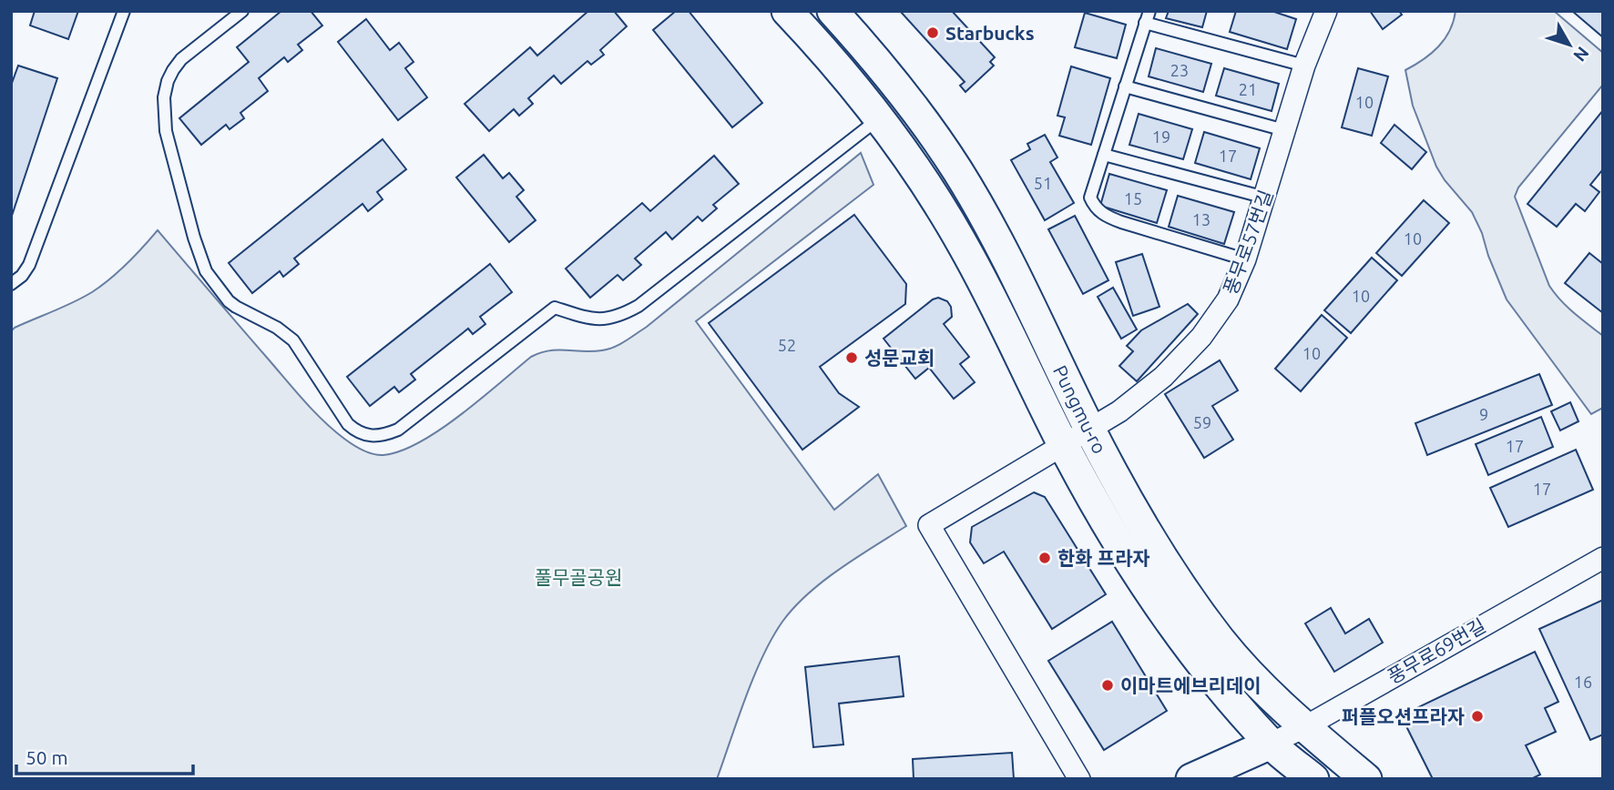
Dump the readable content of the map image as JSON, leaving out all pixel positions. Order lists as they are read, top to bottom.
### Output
{
  "streets": {
    "street": ["풍무로57번길", "Pungmu-ro", "풍무로69번길"]
  },
  "crossings": [
    ["풍무로57번길", "Pungmu-ro"],
    ["Pungmu-ro", "풍무로69번길"]
  ],
  "parks": ["풀무골공원"],
  "places": [
    "Starbucks",
    "성문교회",
    "한화 프라자",
    "이마트에브리데이",
    "퍼플오션프라자"
  ],
  "house_numbers": [
    "23",
    "21",
    "10",
    "19",
    "17",
    "51",
    "15",
    "13",
    "10",
    "10",
    "52",
    "10",
    "9",
    "59",
    "17",
    "17",
    "16"
  ],
  "scale_bar": "50 m",
  "north": "bottom right"
}
